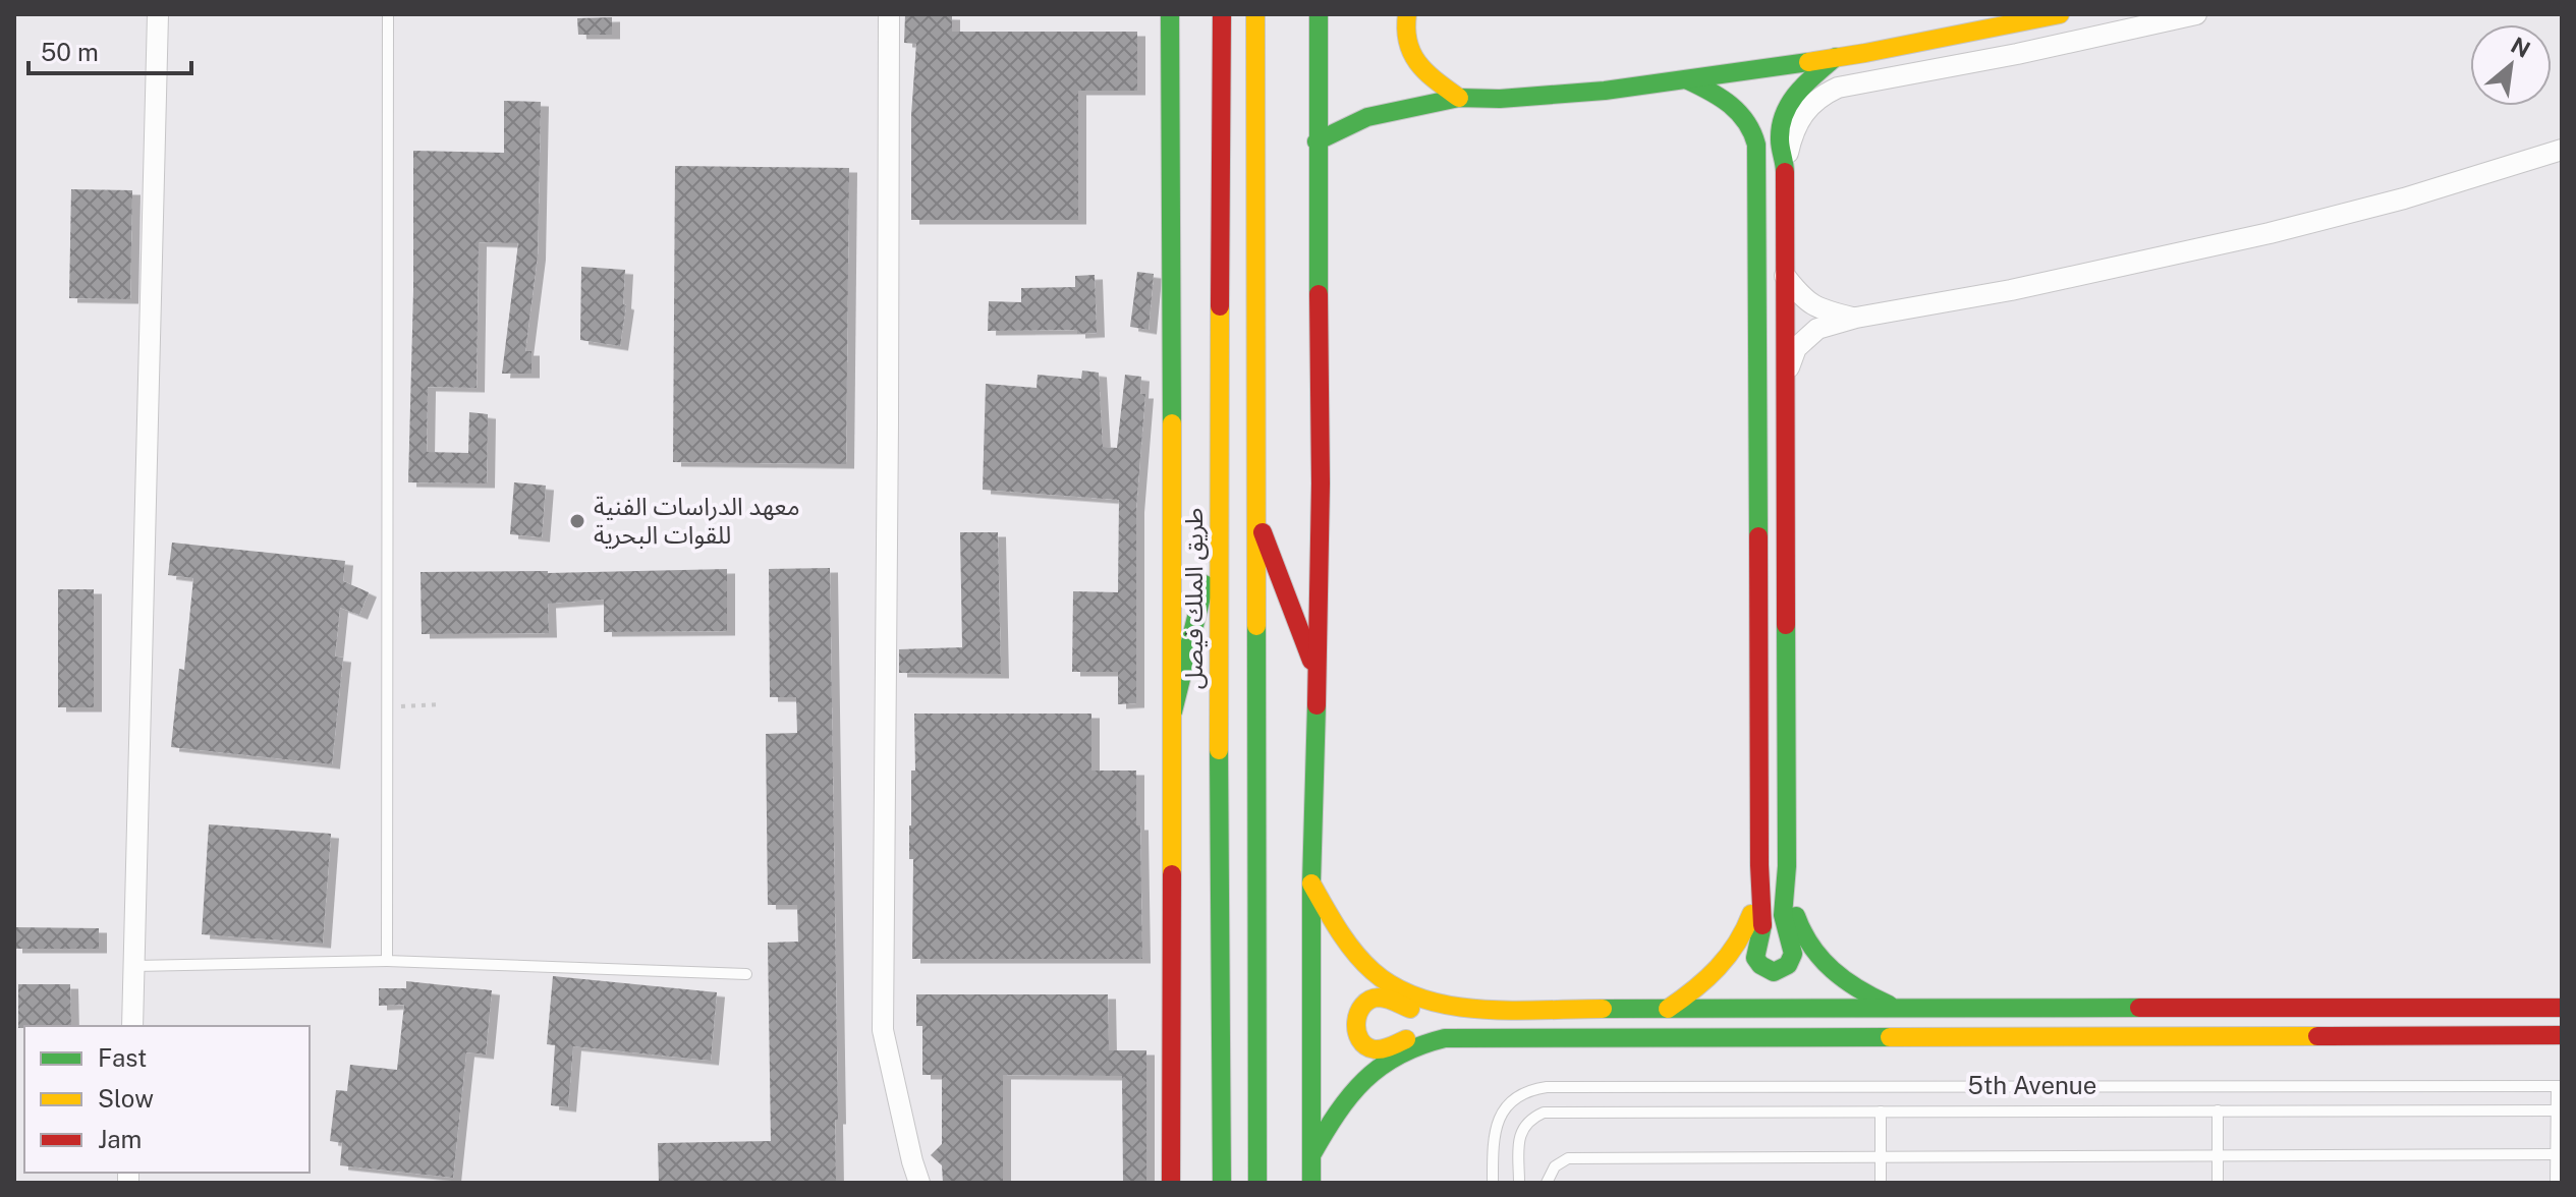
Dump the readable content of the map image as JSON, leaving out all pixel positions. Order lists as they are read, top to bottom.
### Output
{
  "streets": {
    "main road": ["طريق الملك فيصل"],
    "lane": ["5th Avenue"]
  },
  "places": ["معهد الدراسات الفنية للقوات البحرية"],
  "legend": ["Fast", "Slow", "Jam"],
  "scale_bar": "50 m",
  "north": "top right"
}
